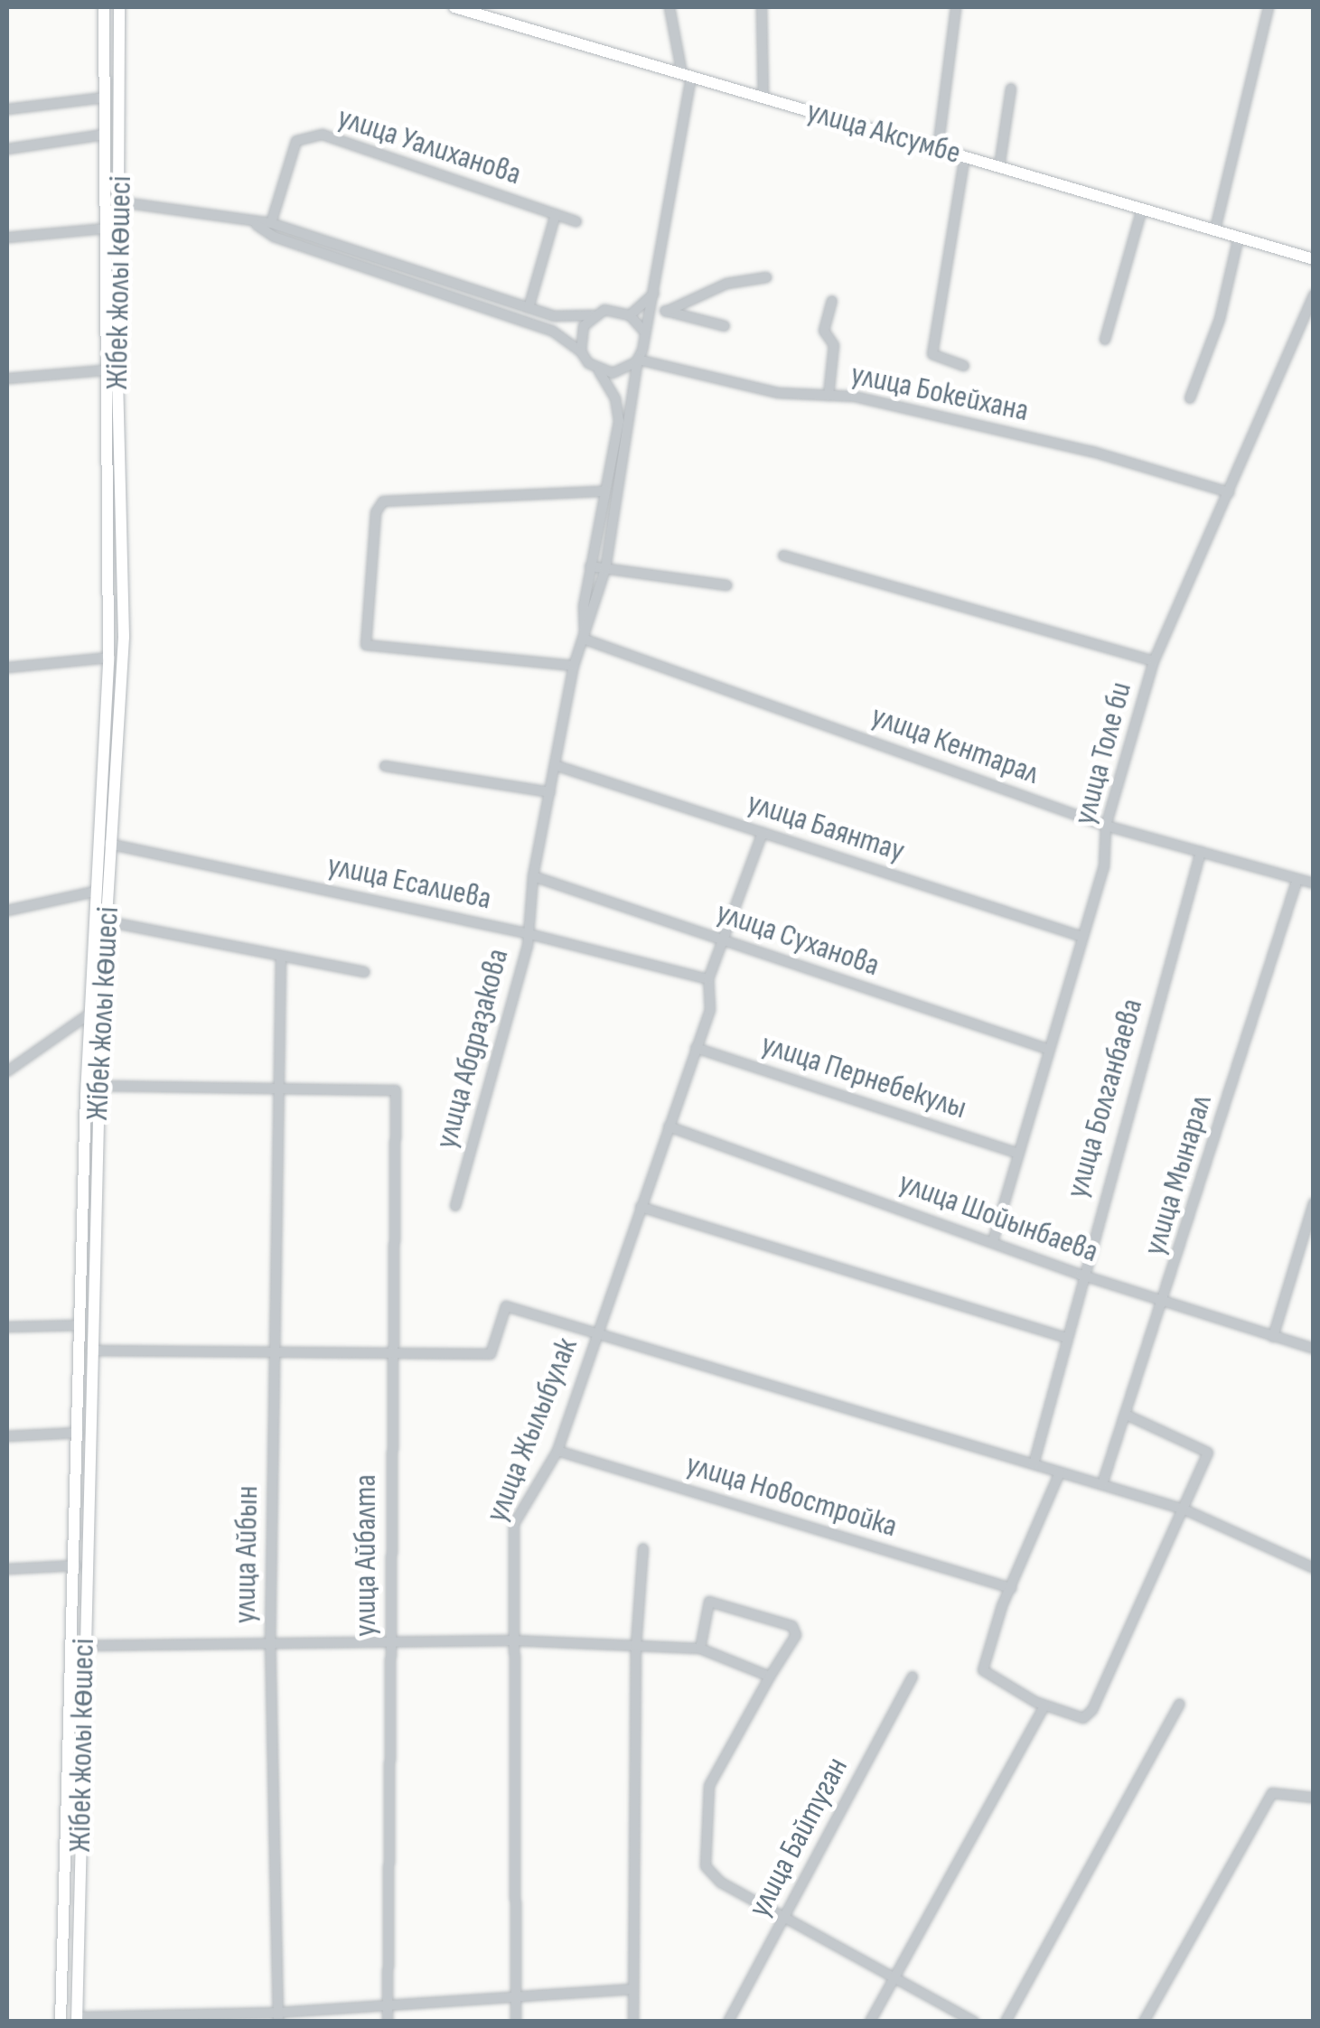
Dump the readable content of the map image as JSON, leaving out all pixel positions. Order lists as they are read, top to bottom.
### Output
{
  "streets": {
    "main road": ["улица Аксумбе", "Жібек жолы көшесі"],
    "street": [
      "улица Уалиханова",
      "улица Бокейхана",
      "улица Кентарал",
      "улица Толе би",
      "улица Баянтау",
      "улица Есалиева",
      "улица Суханова",
      "улица Абдразакова",
      "улица Пернебекулы",
      "улица Болганбаева",
      "улица Мынарал",
      "улица Шойынбаева",
      "улица Жылыбулак",
      "улица Новостройка",
      "улица Айбын",
      "улица Айбалта",
      "улица Байтуган"
    ]
  },
  "crossings": [
    ["Жібек жолы көшесі", "улица Есалиева"],
    ["улица Бокейхана", "улица Толе би"],
    ["улица Бокейхана", "улица Абдразакова"],
    ["улица Кентарал", "улица Толе би"],
    ["улица Кентарал", "улица Абдразакова"],
    ["улица Кентарал", "улица Болганбаева"],
    ["улица Кентарал", "улица Мынарал"],
    ["улица Толе би", "улица Баянтау"],
    ["улица Толе би", "улица Суханова"],
    ["улица Толе би", "улица Пернебекулы"],
    ["улица Толе би", "улица Шойынбаева"],
    ["улица Баянтау", "улица Абдразакова"],
    ["улица Баянтау", "улица Жылыбулак"],
    ["улица Есалиева", "улица Абдразакова"],
    ["улица Есалиева", "улица Жылыбулак"],
    ["улица Суханова", "улица Абдразакова"],
    ["улица Суханова", "улица Жылыбулак"],
    ["улица Пернебекулы", "улица Жылыбулак"],
    ["улица Болганбаева", "улица Шойынбаева"],
    ["улица Мынарал", "улица Шойынбаева"],
    ["улица Шойынбаева", "улица Жылыбулак"],
    ["улица Жылыбулак", "улица Новостройка"],
    ["улица Айбын", "улица Айбалта"]
  ]
}
